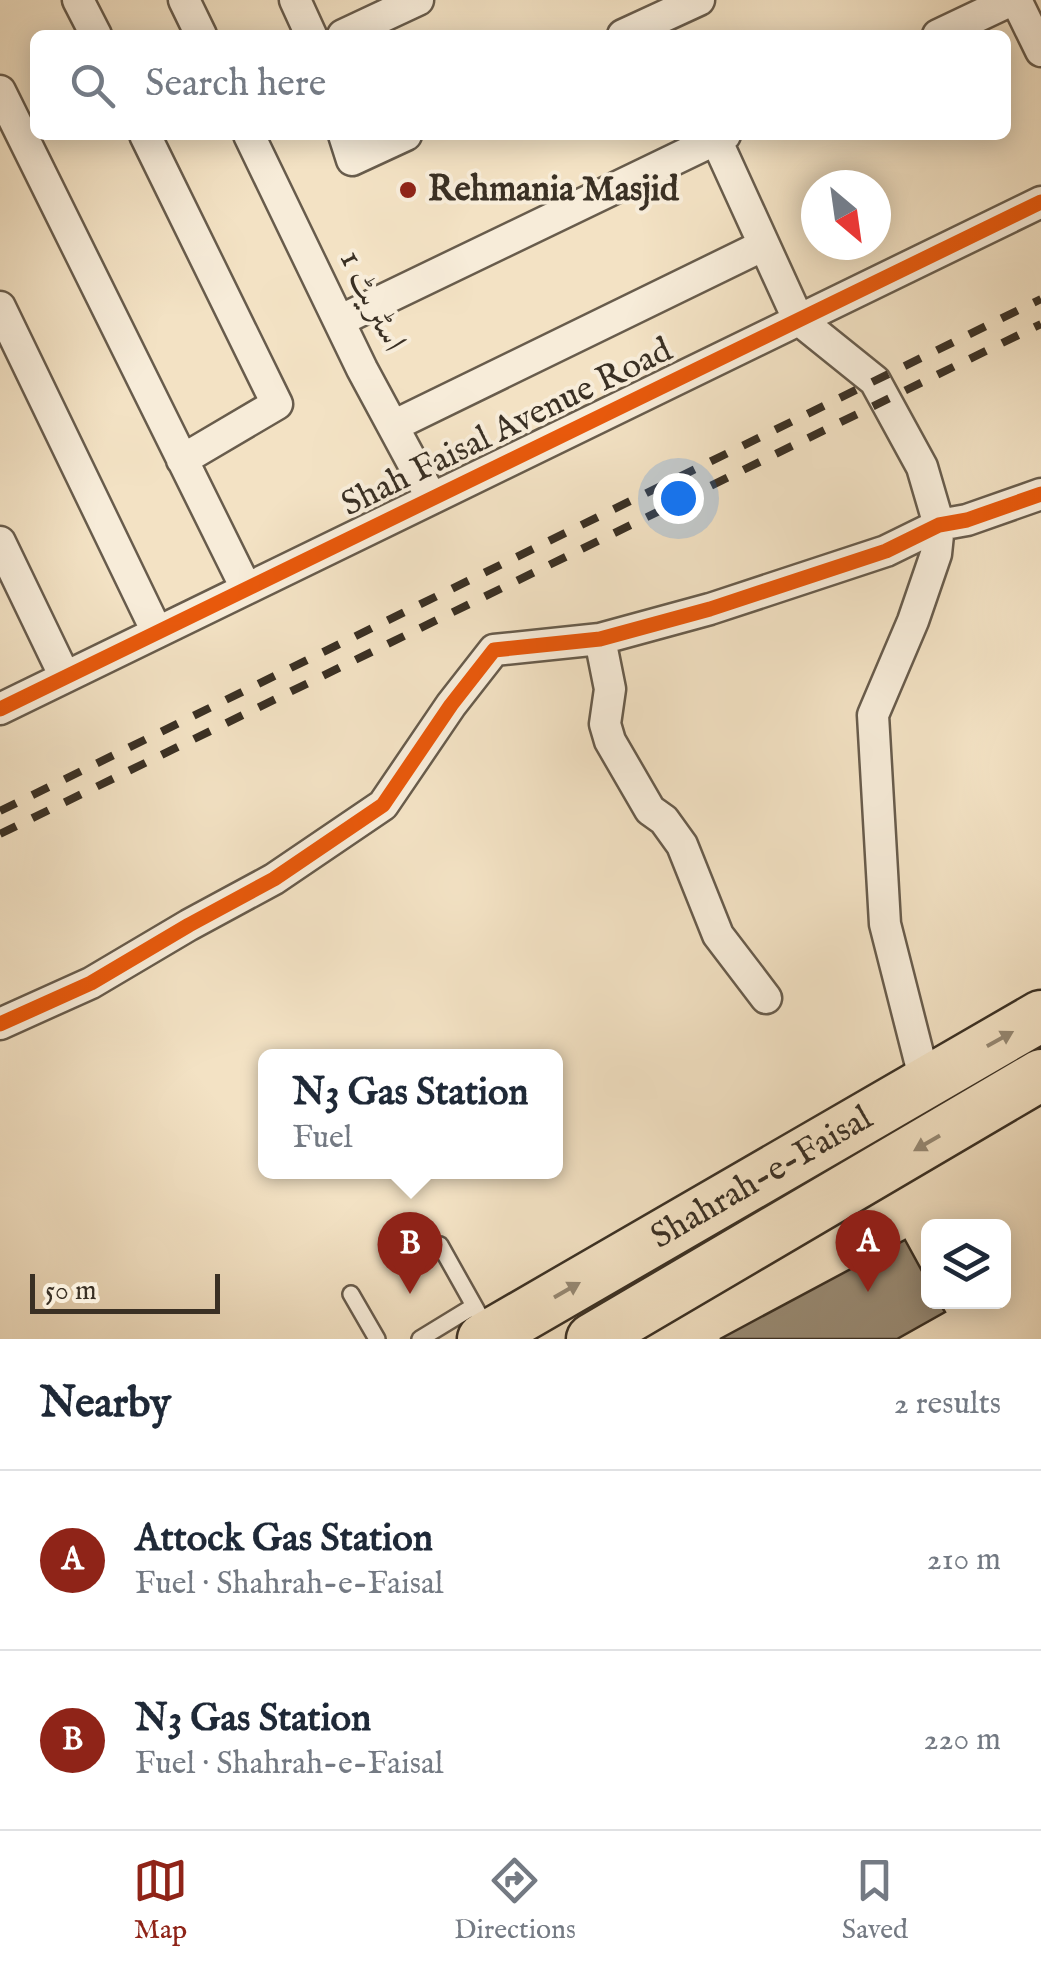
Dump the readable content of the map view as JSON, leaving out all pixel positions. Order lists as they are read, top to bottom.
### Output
{
  "streets": {
    "highway": ["Shahrah-e-Faisal"],
    "street": ["اسٹریٹ 1", "Shah Faisal Avenue Road"]
  },
  "crossings": [
    ["اسٹریٹ 1", "Shah Faisal Avenue Road"]
  ],
  "places": ["Rehmania Masjid"],
  "scale_bar": "50 m",
  "north": "bottom right",
  "page": {
    "search": "Search here",
    "popup": ["N3 Gas Station", "Fuel"],
    "pins": ["A", "B"],
    "scale": "50 m",
    "heading": ["Nearby", "2 results"],
    "list": [
      {
        "mark": "A",
        "name": "Attock Gas Station",
        "note": "Fuel · Shahrah-e-Faisal",
        "value": "210 m"
      },
      {
        "mark": "B",
        "name": "N3 Gas Station",
        "note": "Fuel · Shahrah-e-Faisal",
        "value": "220 m"
      }
    ],
    "nav": ["Map", "Directions", "Saved"]
  }
}
